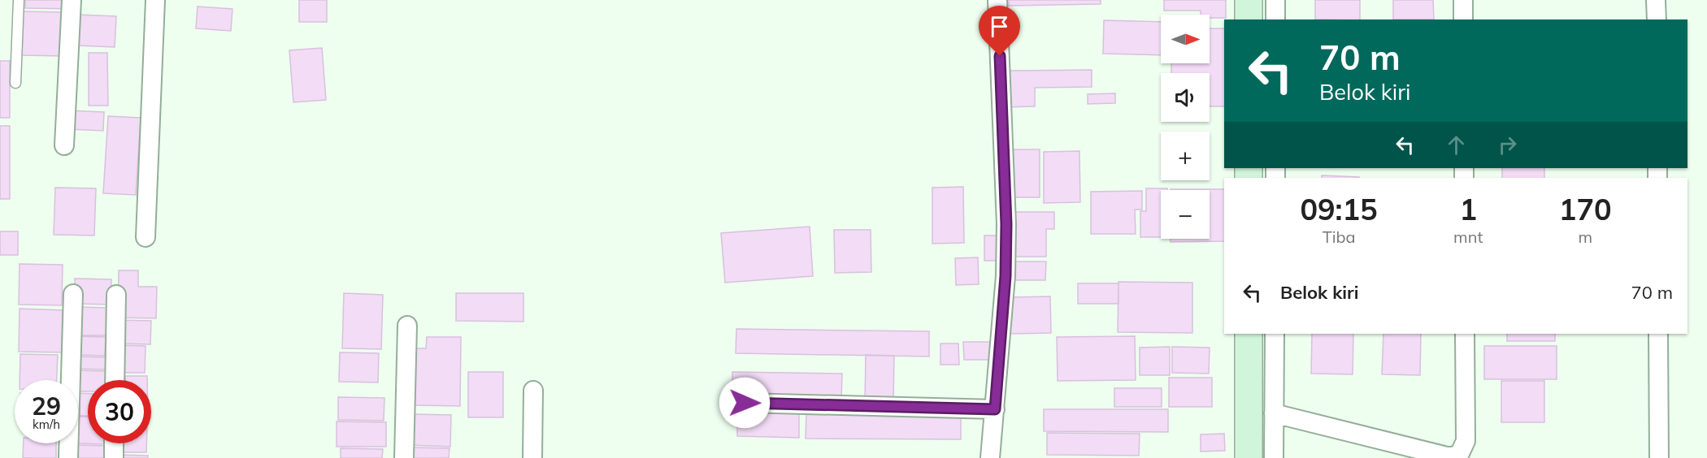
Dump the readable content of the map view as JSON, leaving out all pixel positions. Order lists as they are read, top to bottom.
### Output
{
  "north": "right",
  "page": {
    "map_buttons": ["+", "−"],
    "turn": ["70 m", "Belok kiri"],
    "eta": [
      "09:15",
      "Tiba",
      "1",
      "mnt",
      "170",
      "m"
    ],
    "list": [
      {
        "name": "Belok kiri",
        "value": "70 m"
      }
    ],
    "speed": "29 km/h",
    "limit": "30"
  }
}
